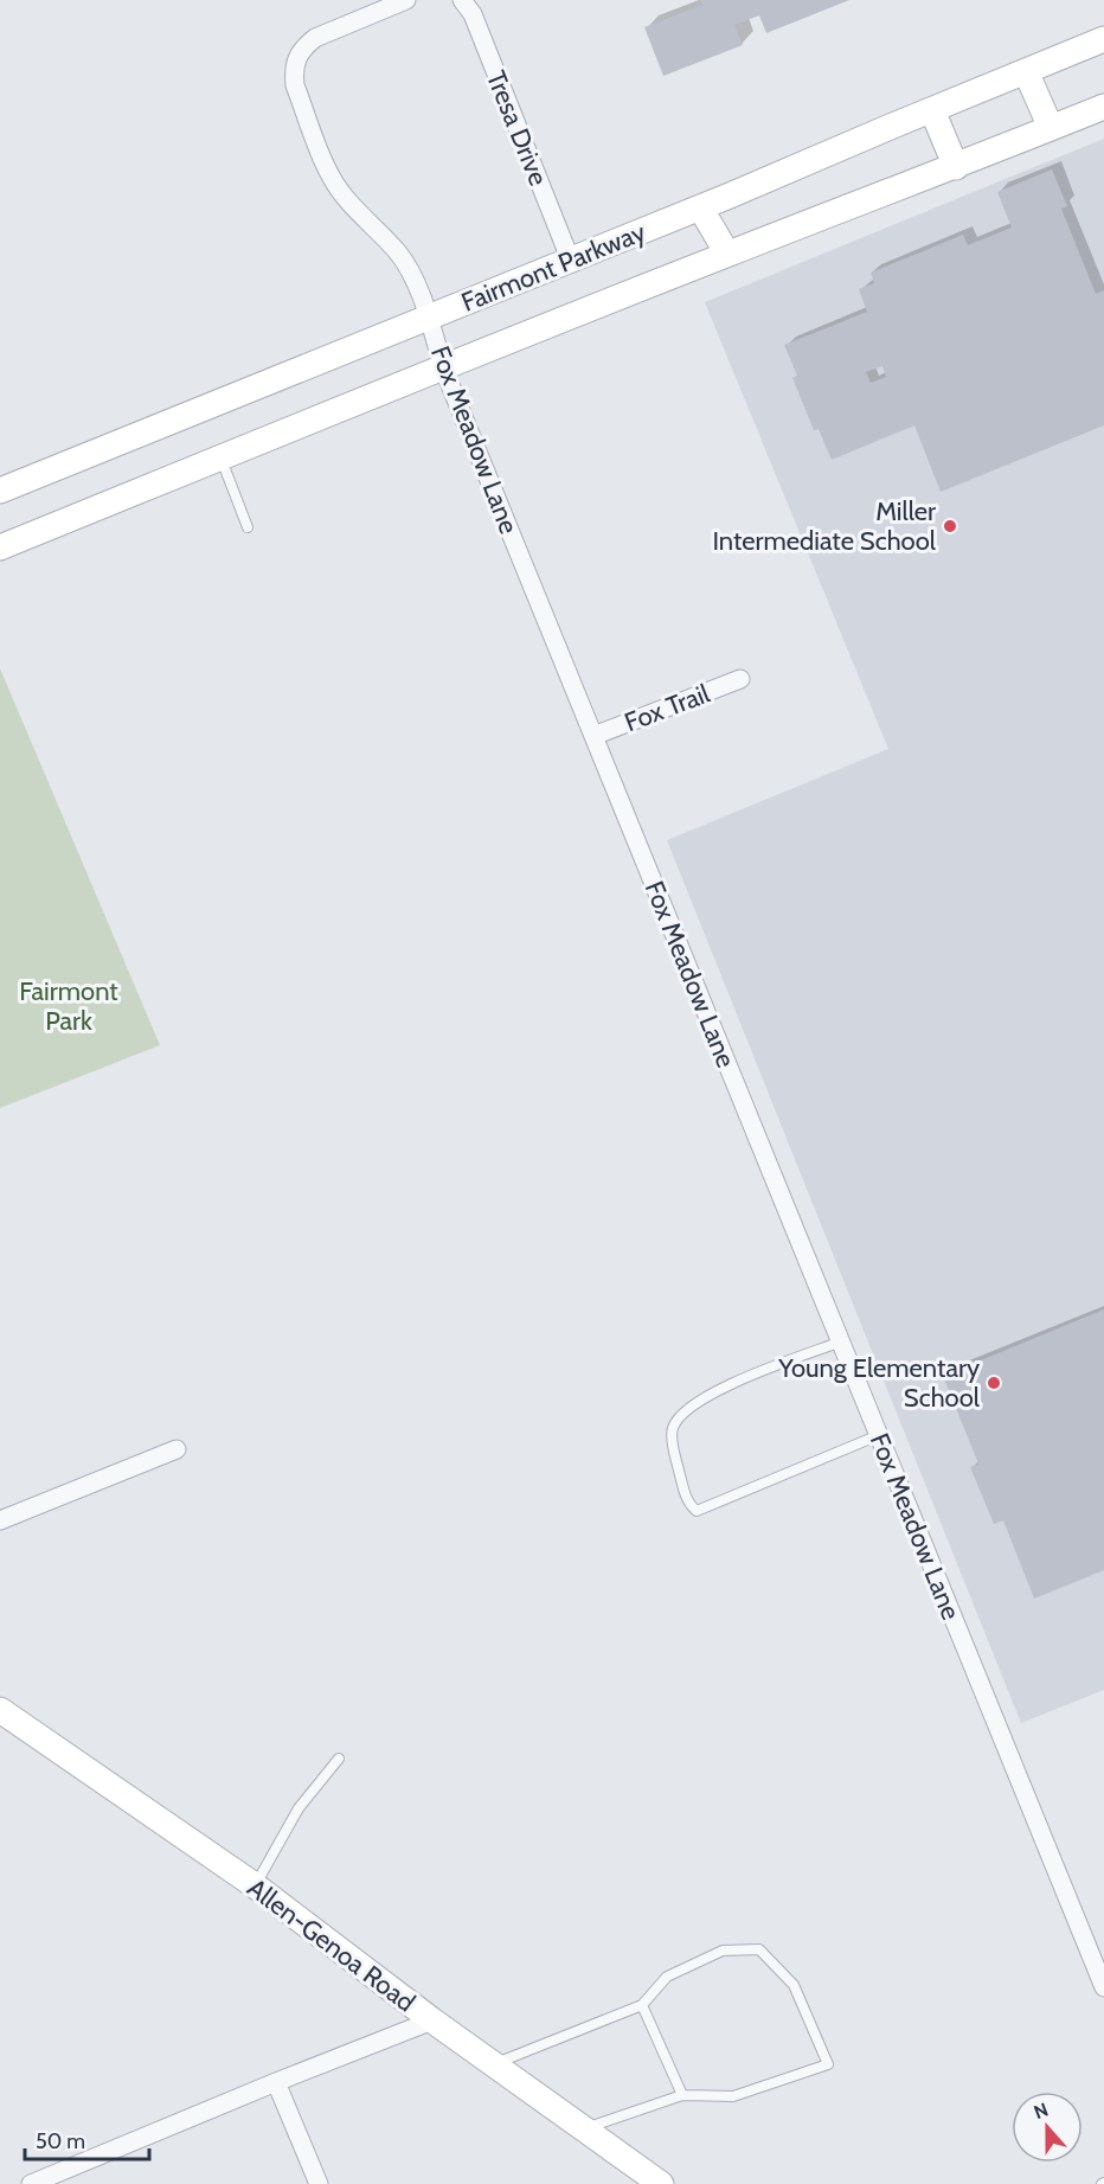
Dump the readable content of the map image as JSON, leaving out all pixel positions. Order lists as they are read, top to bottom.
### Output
{
  "streets": {
    "main road": ["Fairmont Parkway", "Allen-Genoa Road"],
    "street": ["Tresa Drive", "Fox Meadow Lane", "Fox Trail"]
  },
  "crossings": [
    ["Tresa Drive", "Fairmont Parkway"],
    ["Fairmont Parkway", "Fox Meadow Lane"],
    ["Fox Meadow Lane", "Fox Trail"]
  ],
  "parks": ["Fairmont Park"],
  "places": ["Miller Intermediate School", "Young Elementary School"],
  "scale_bar": "50 m",
  "north": "top"
}
